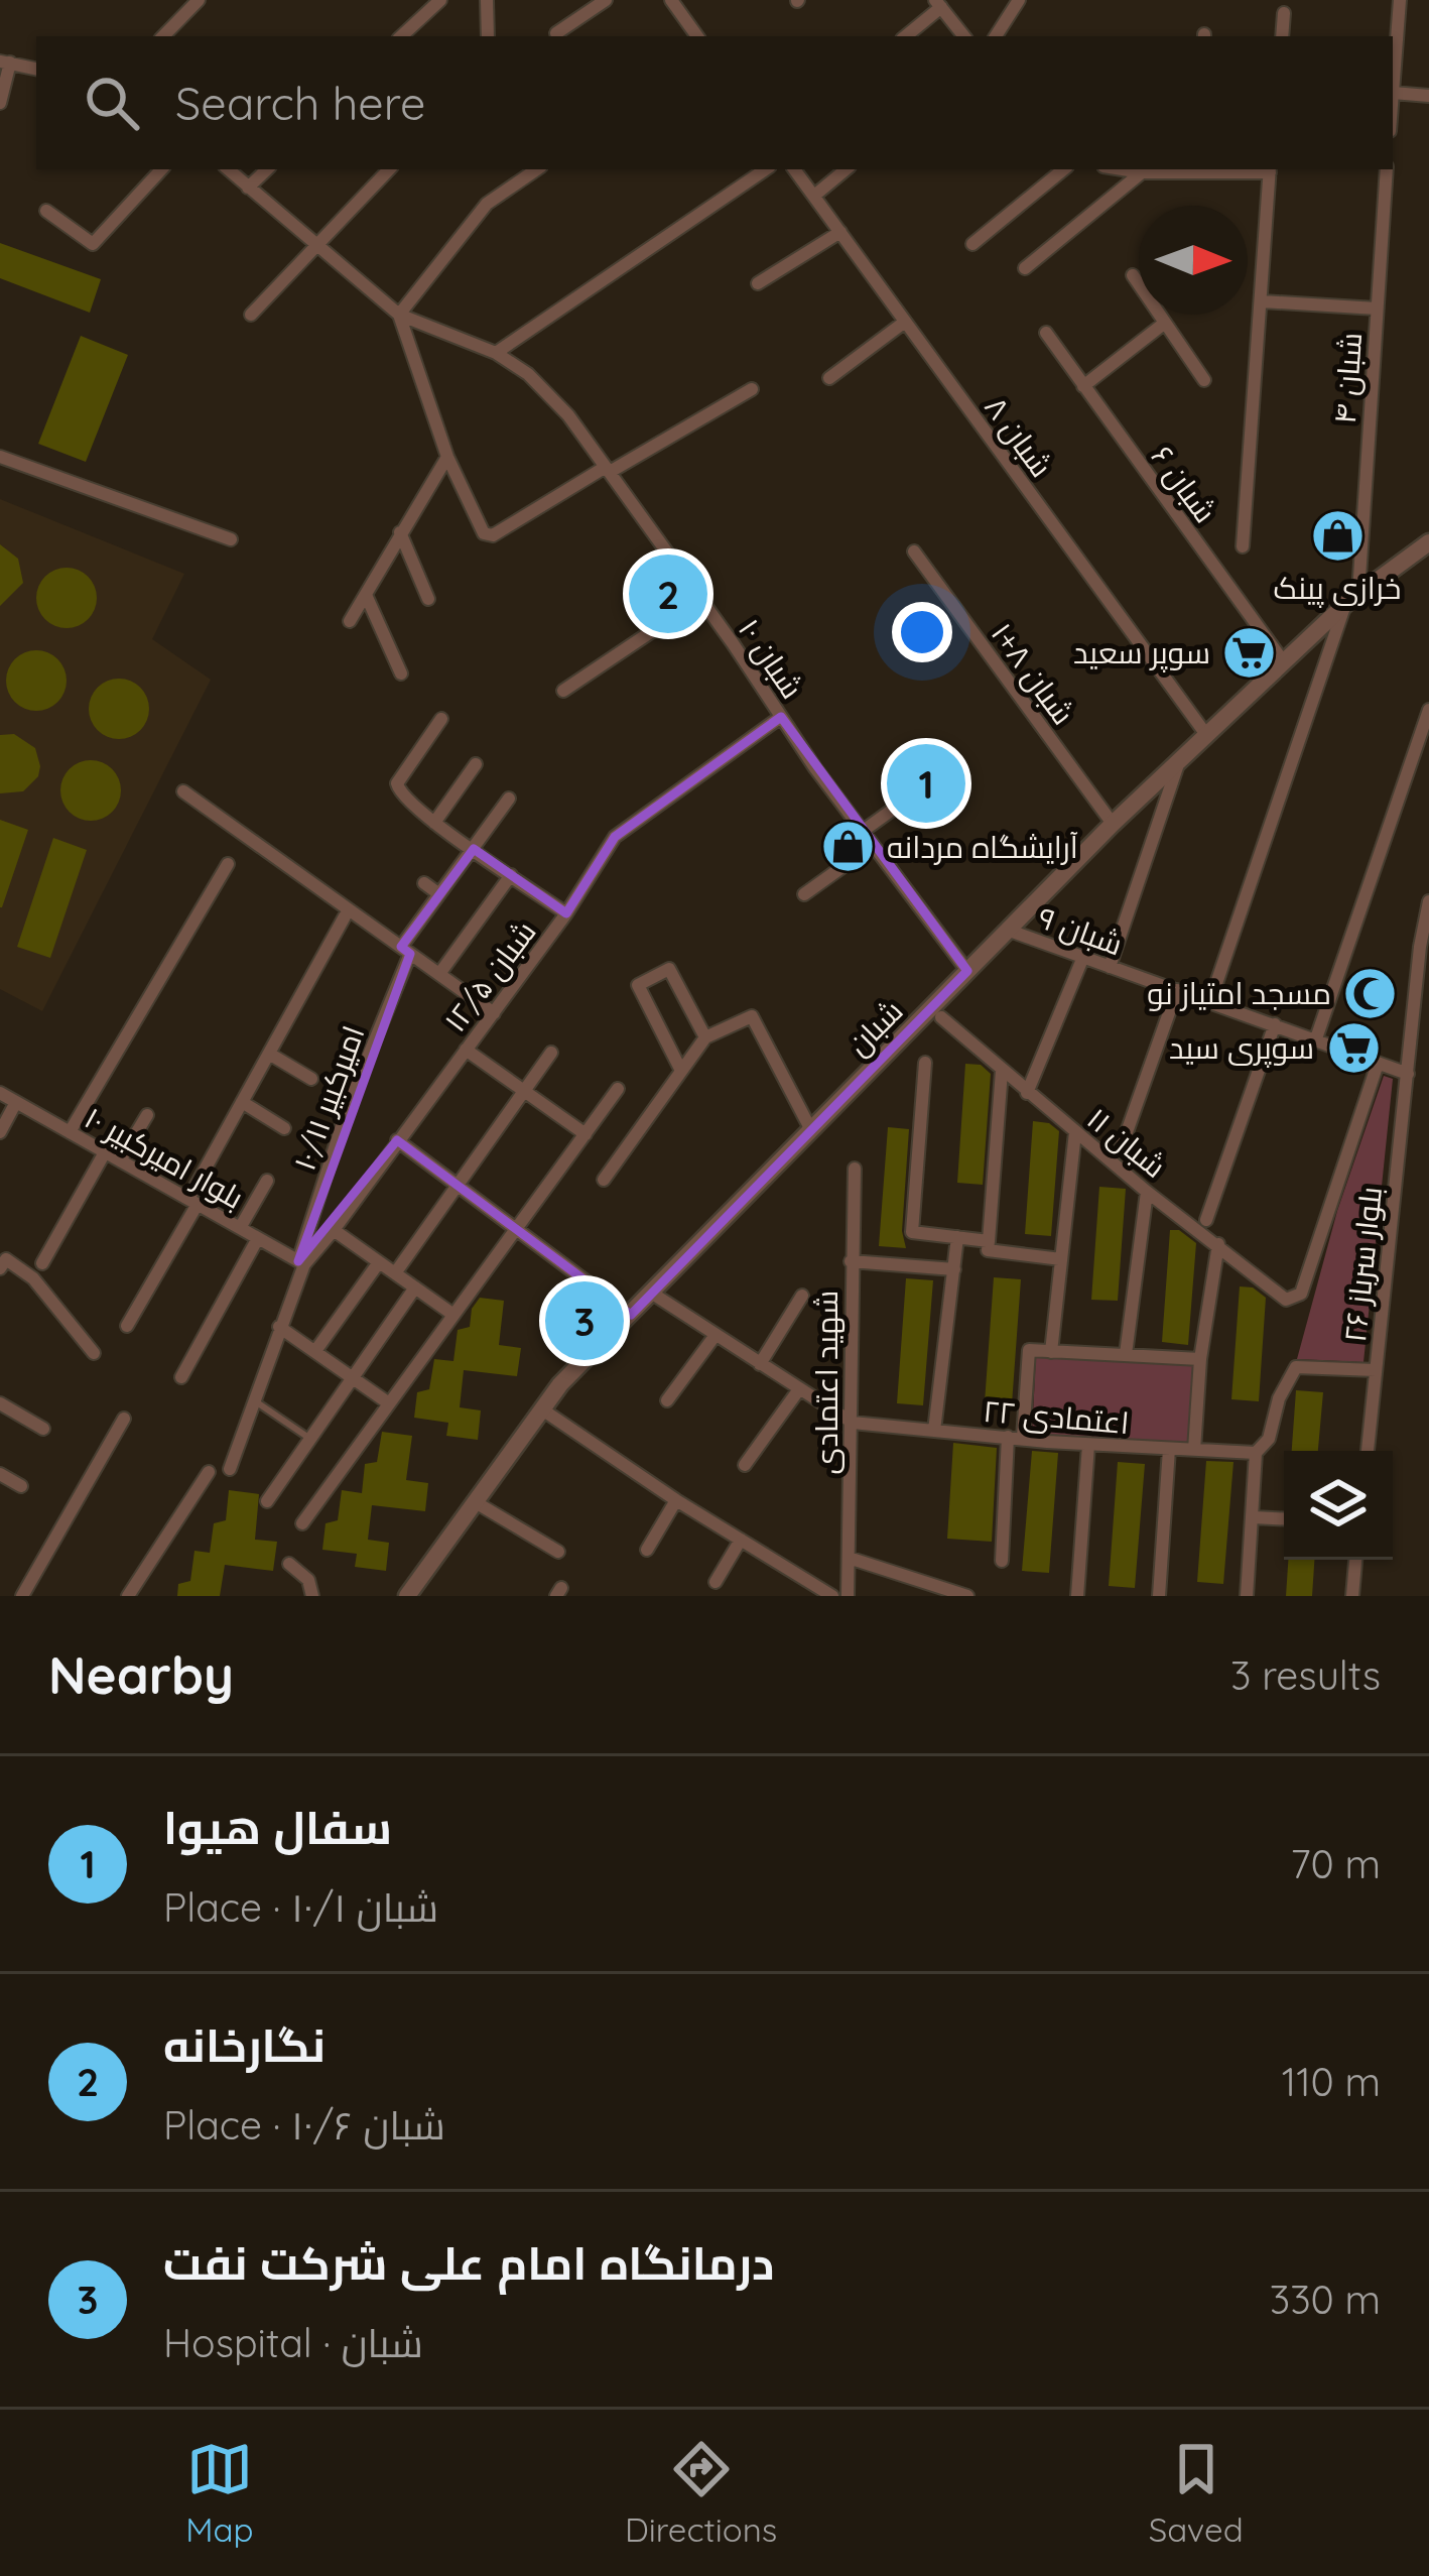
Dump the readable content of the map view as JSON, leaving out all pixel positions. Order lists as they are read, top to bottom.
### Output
{
  "streets": {
    "street": [
      "۴ شبان",
      "۸ شبان",
      "۶ شبان",
      "۱۰ شبان",
      "۱+۸ شبان",
      "۹ شبان",
      "۱۲/۵ شبان",
      "شبان",
      "۱۰/۱۱ امیرکبیر",
      "۱۱ شبان",
      "۱۰ بلوار امیرکبیر",
      "۲۶ بلوار سرباز",
      "شهید اعتمادی",
      "۲۲ اعتمادی"
    ]
  },
  "crossings": [
    ["۴ شبان", "۹ شبان"],
    ["۴ شبان", "شبان"],
    ["۸ شبان", "شبان"],
    ["۶ شبان", "شبان"],
    ["۱۰ شبان", "۱۲/۵ شبان"],
    ["۱۰ شبان", "شبان"],
    ["۱+۸ شبان", "شبان"],
    ["۹ شبان", "شبان"],
    ["۹ شبان", "۱۱ شبان"],
    ["۹ شبان", "۲۶ بلوار سرباز"],
    ["۱۲/۵ شبان", "۱۰/۱۱ امیرکبیر"],
    ["۱۲/۵ شبان", "۱۰ بلوار امیرکبیر"],
    ["۱۰/۱۱ امیرکبیر", "۱۰ بلوار امیرکبیر"],
    ["شهید اعتمادی", "۲۲ اعتمادی"]
  ],
  "places": {
    "shop": ["خرازی پینک", "آرایشگاه مردانه"],
    "supermarket": ["سوپر سعید", "سوپری سید"],
    "mosque": ["مسجد امتیاز نو"]
  },
  "north": "right",
  "page": {
    "search": "Search here",
    "pins": ["2", "1", "3"],
    "heading": ["Nearby", "3 results"],
    "list": [
      {
        "mark": "1",
        "name": "سفال هیوا",
        "note": "Place · ۱۰/۱ شبان",
        "value": "70 m"
      },
      {
        "mark": "2",
        "name": "نگارخانه",
        "note": "Place · ۱۰/۶ شبان",
        "value": "110 m"
      },
      {
        "mark": "3",
        "name": "درمانگاه امام علی شرکت نفت",
        "note": "Hospital · شبان",
        "value": "330 m"
      }
    ],
    "nav": ["Map", "Directions", "Saved"]
  }
}
